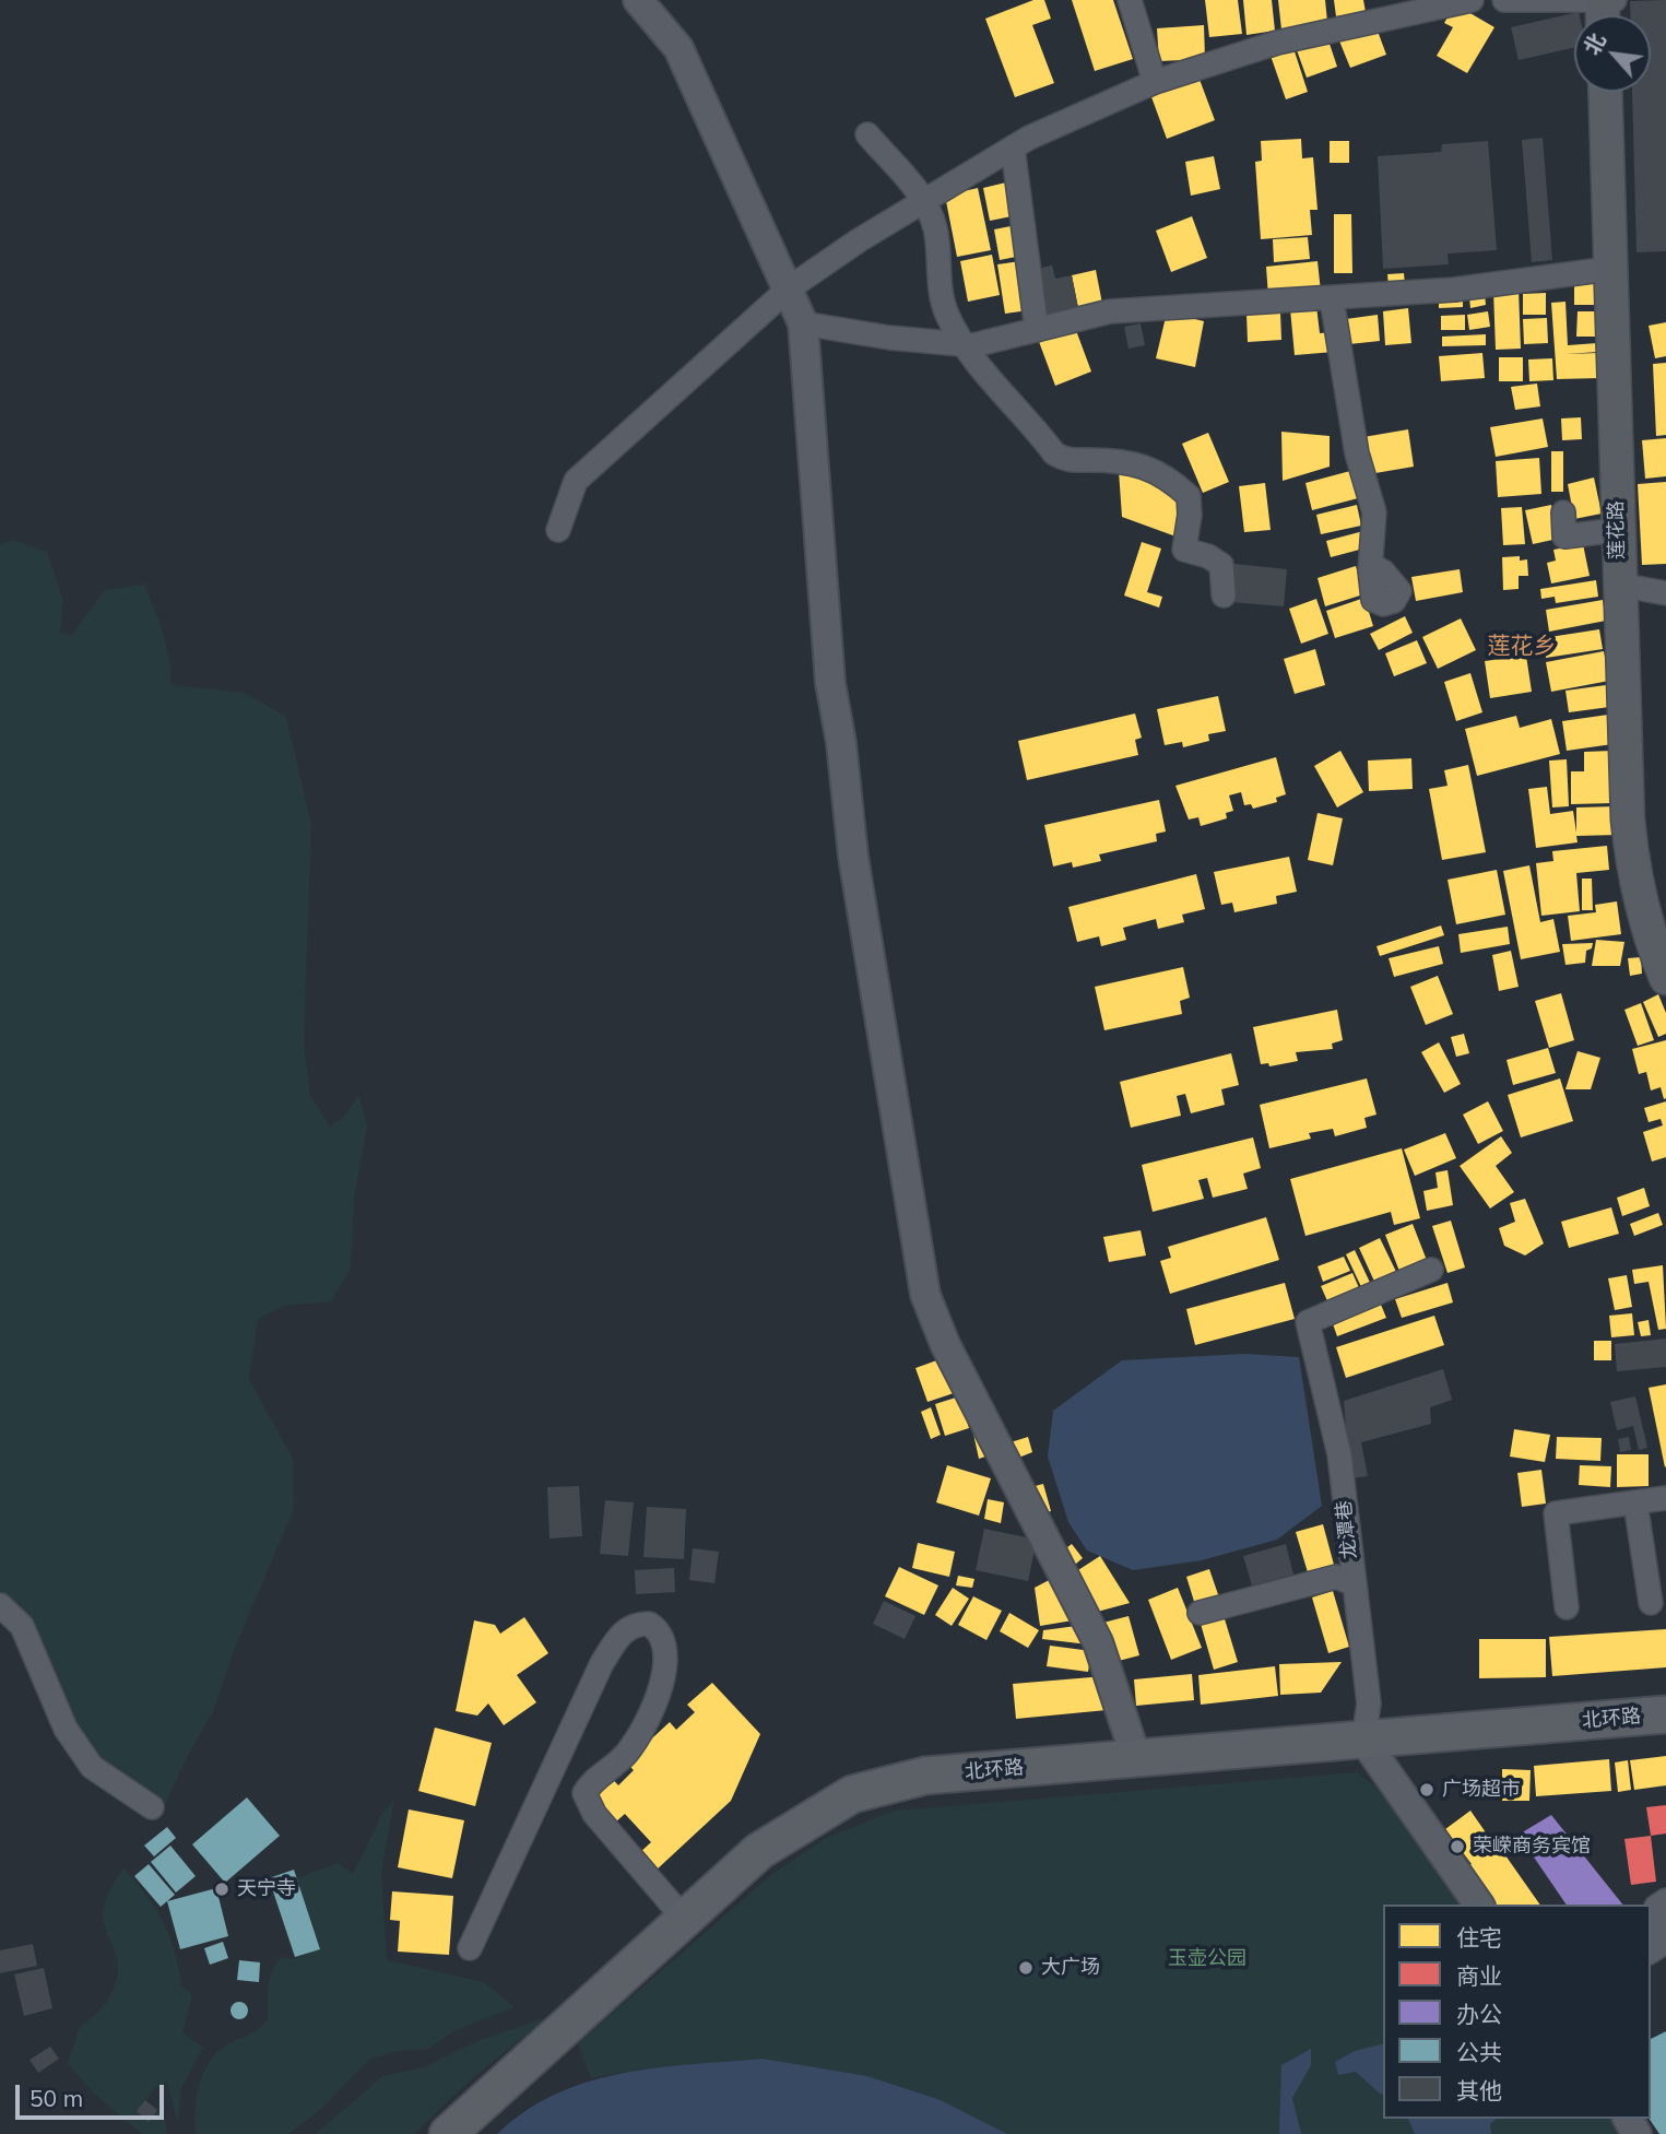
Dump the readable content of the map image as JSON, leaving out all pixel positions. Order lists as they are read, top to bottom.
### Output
{
  "streets": {
    "main road": ["莲花路", "北环路"],
    "street": ["龙潭巷"]
  },
  "crossings": [
    ["龙潭巷", "北环路"]
  ],
  "districts": ["莲花乡"],
  "parks": ["玉壶公园"],
  "places": [
    "广场超市",
    "荣嵘商务宾馆",
    "天宁寺",
    "大广场"
  ],
  "legend": [
    "住宅",
    "商业",
    "办公",
    "公共",
    "其他"
  ],
  "scale_bar": "50 m",
  "north": "top left"
}
